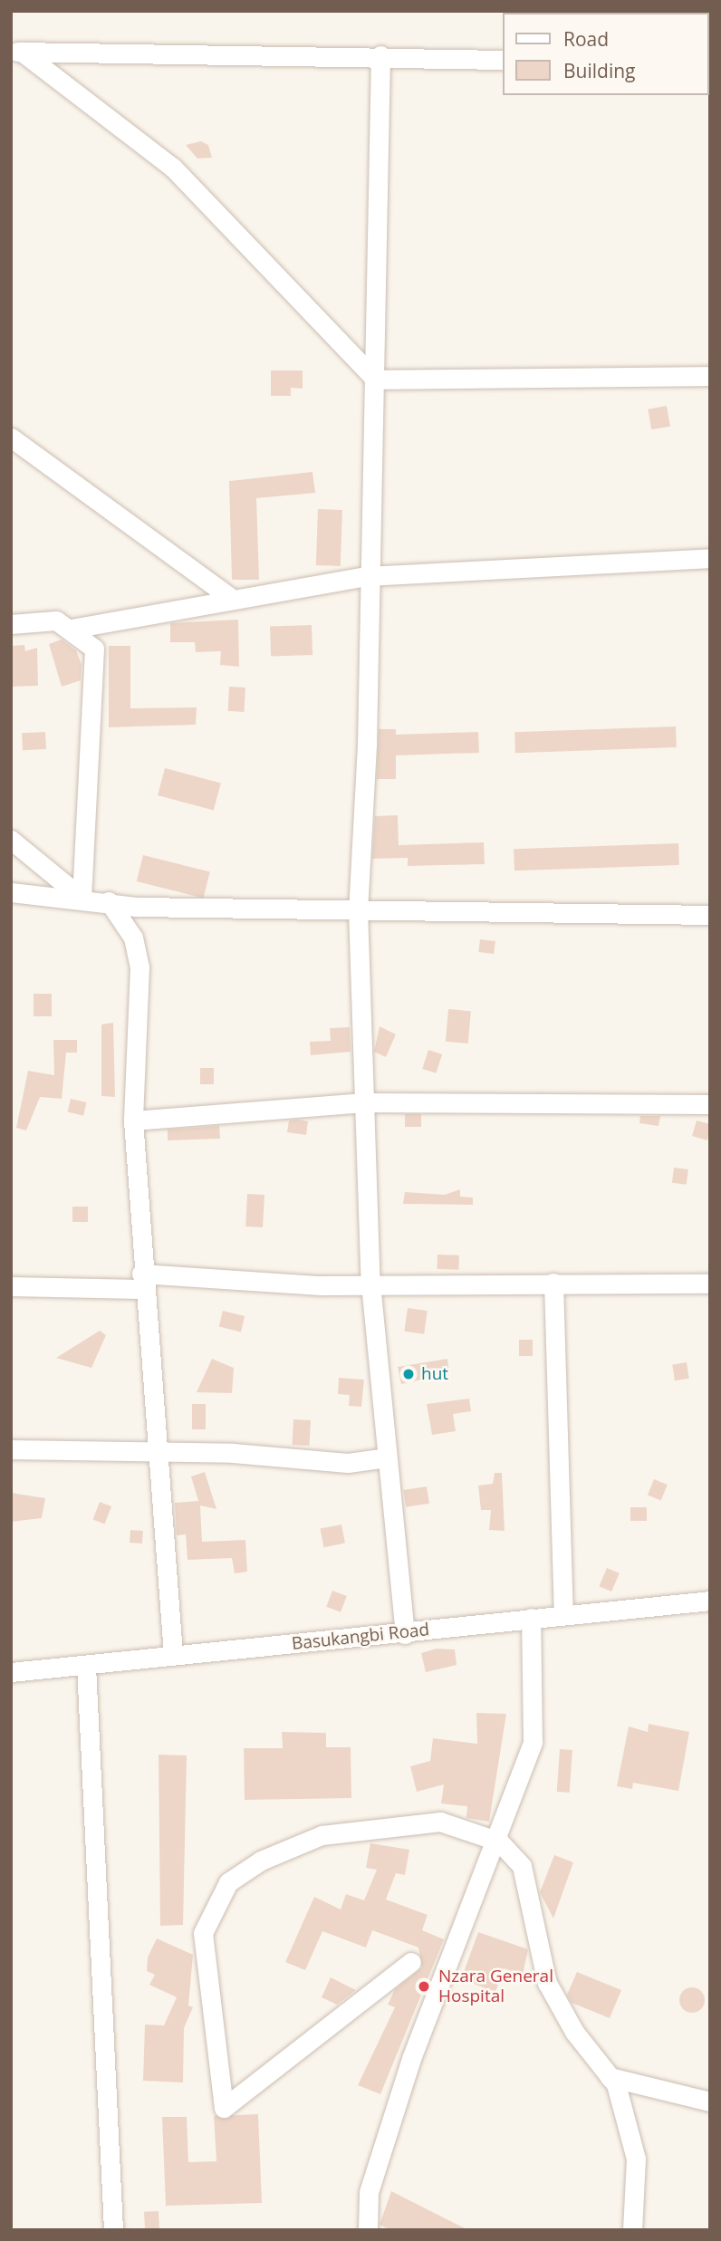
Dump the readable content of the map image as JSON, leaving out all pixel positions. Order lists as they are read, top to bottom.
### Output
{
  "streets": {
    "street": ["Basukangbi Road"]
  },
  "places": ["hut", "Nzara General Hospital"],
  "legend": ["Road", "Building"]
}
